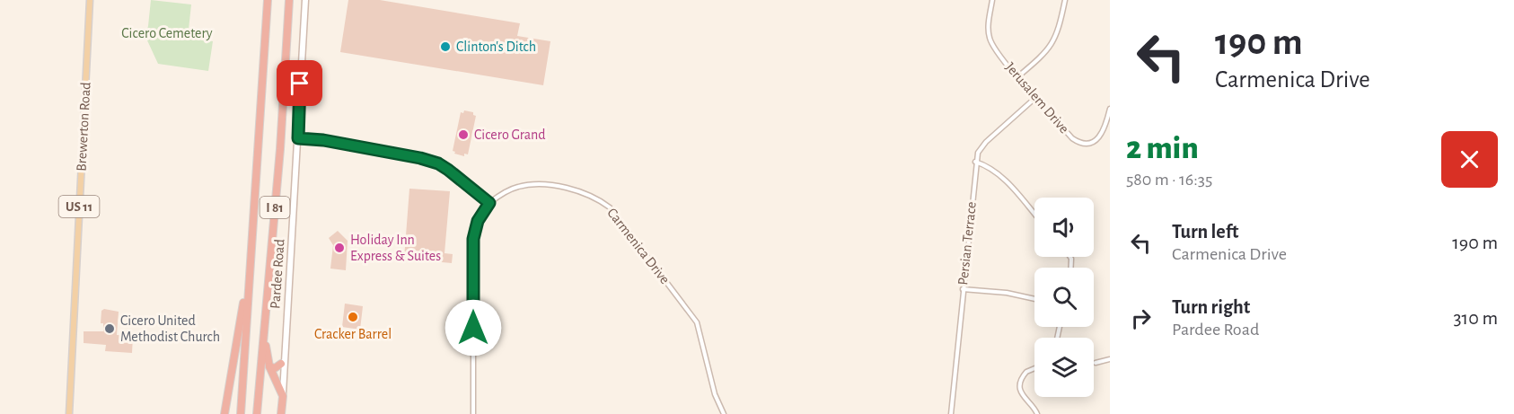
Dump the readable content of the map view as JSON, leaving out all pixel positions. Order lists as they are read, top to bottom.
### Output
{
  "streets": {
    "highway": ["I 81", "Pardee Road"],
    "main road": ["Brewerton Road", "US 11"],
    "street": ["Jerusalem Drive", "Persian Terrace", "Carmenica Drive"]
  },
  "crossings": [
    ["Jerusalem Drive", "Persian Terrace"]
  ],
  "parks": ["Cicero Cemetery"],
  "places": [
    "Clinton's Ditch",
    "Cicero Grand",
    "Holiday Inn Express & Suites",
    "Cracker Barrel",
    "Cicero United Methodist Church"
  ],
  "page": {
    "turn": ["190 m", "Carmenica Drive"],
    "heading": ["2 min", "580 m · 16:35"],
    "list": [
      {
        "name": "Turn left",
        "note": "Carmenica Drive",
        "value": "190 m"
      },
      {
        "name": "Turn right",
        "note": "Pardee Road",
        "value": "310 m"
      }
    ]
  }
}
